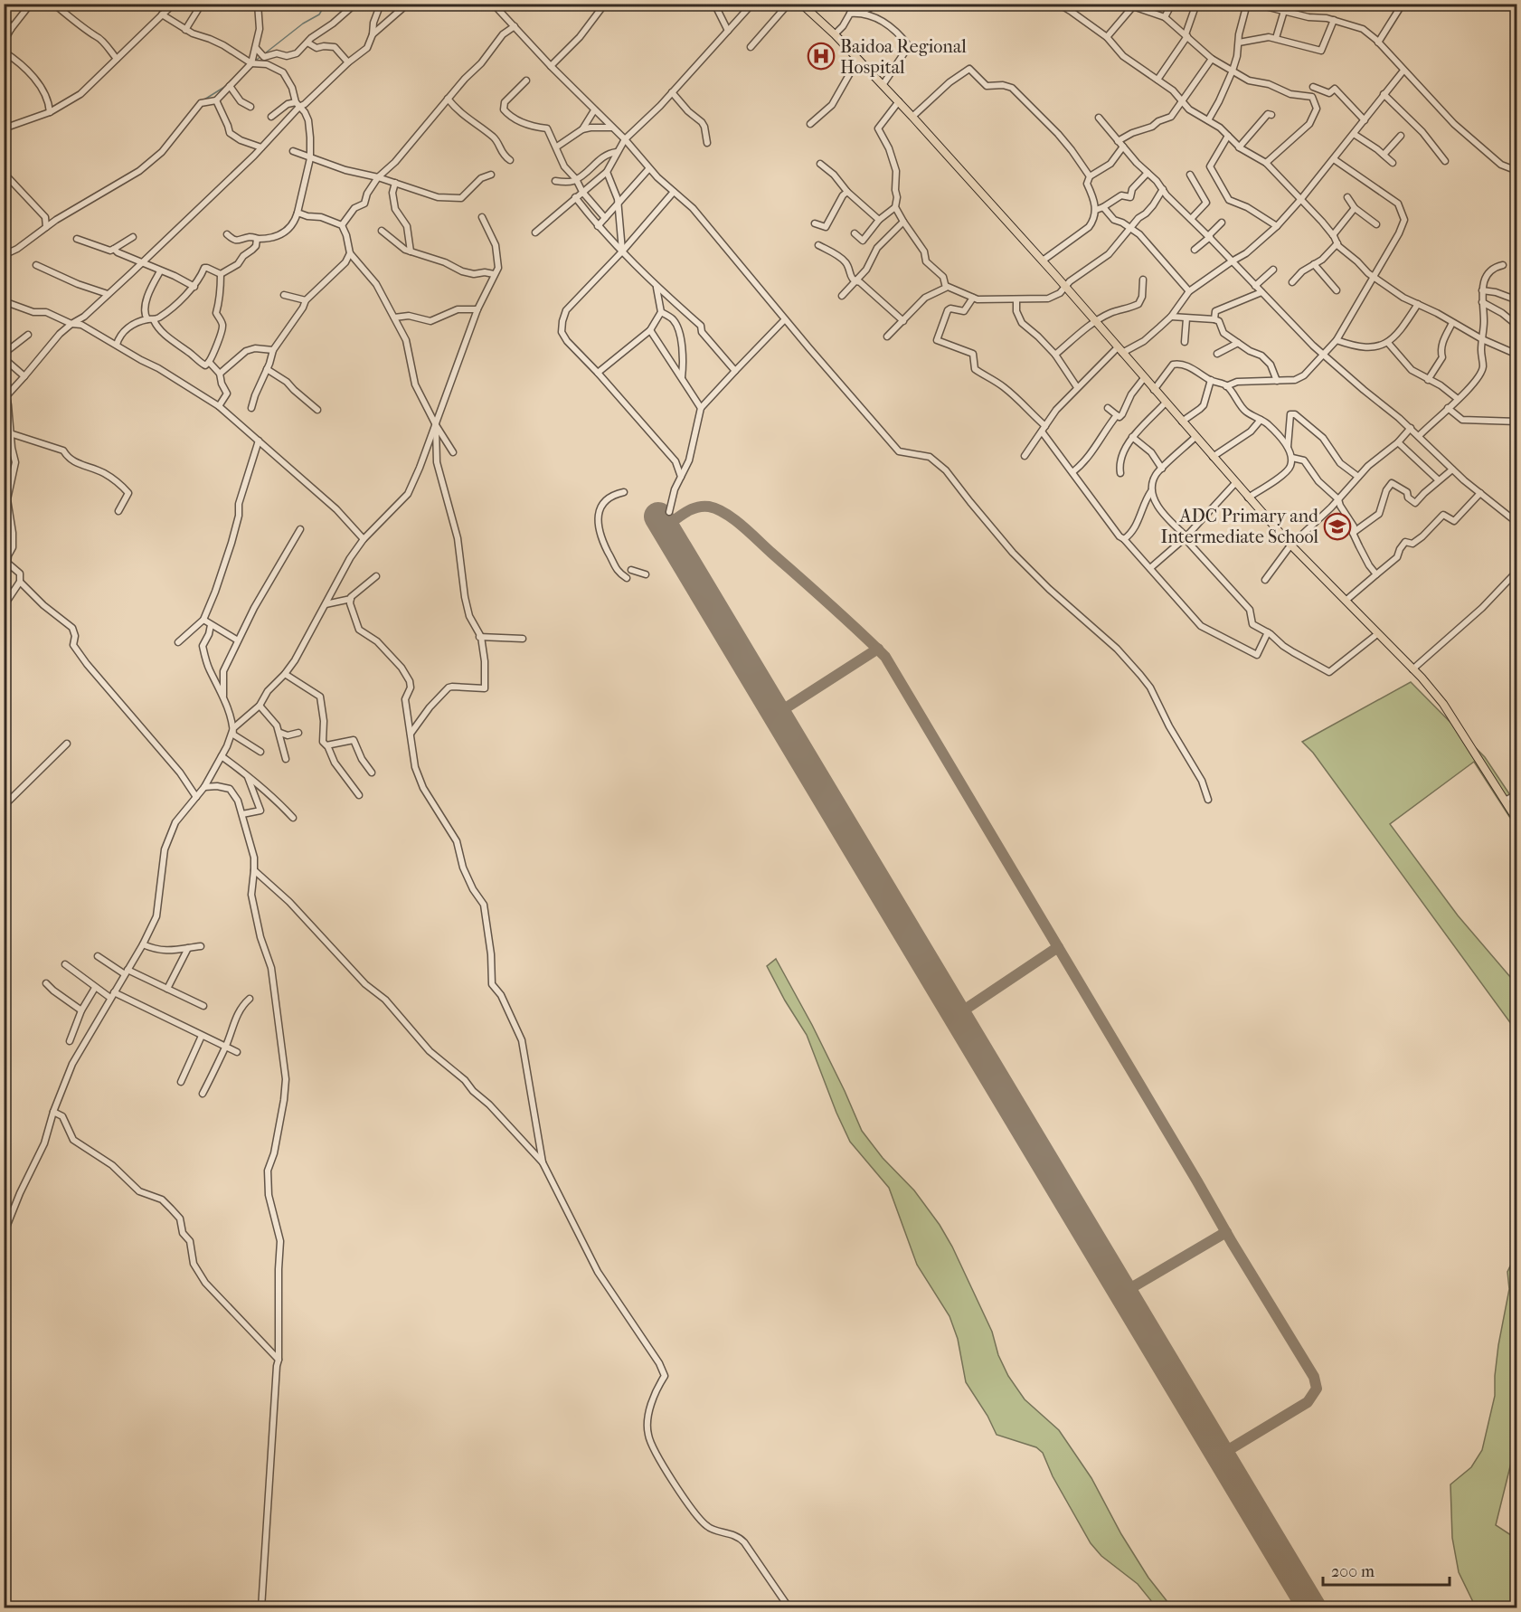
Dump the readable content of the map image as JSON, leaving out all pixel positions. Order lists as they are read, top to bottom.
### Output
{
  "places": {
    "hospital": ["Baidoa Regional Hospital"],
    "school or university": ["ADC Primary and Intermediate School"]
  },
  "scale_bar": "200 m"
}
